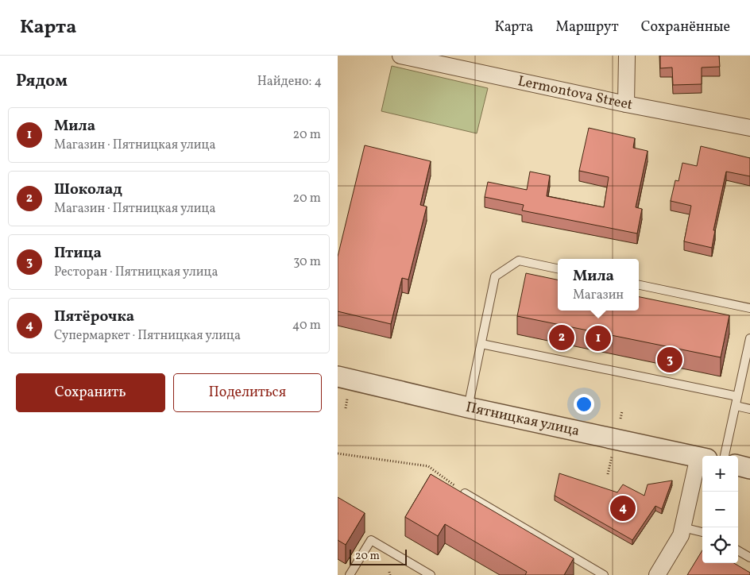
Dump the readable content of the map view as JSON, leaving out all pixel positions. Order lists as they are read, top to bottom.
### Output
{
  "streets": {
    "street": ["Lermontova Street", "Пятницкая улица"]
  },
  "scale_bar": "20 m",
  "page": {
    "header": "Карта",
    "nav": ["Карта", "Маршрут", "Сохранённые"],
    "heading": ["Рядом", "Найдено: 4"],
    "list": [
      {
        "mark": "1",
        "name": "Мила",
        "note": "Магазин · Пятницкая улица",
        "value": "20 m"
      },
      {
        "mark": "2",
        "name": "Шоколад",
        "note": "Магазин · Пятницкая улица",
        "value": "20 m"
      },
      {
        "mark": "3",
        "name": "Птица",
        "note": "Ресторан · Пятницкая улица",
        "value": "30 m"
      },
      {
        "mark": "4",
        "name": "Пятёрочка",
        "note": "Супермаркет · Пятницкая улица",
        "value": "40 m"
      }
    ],
    "popup": ["Мила", "Магазин"],
    "pins": [
      "2",
      "1",
      "3",
      "4"
    ],
    "buttons": ["Сохранить", "Поделиться"],
    "map_buttons": ["+", "−"],
    "scale": "20 m"
  }
}
